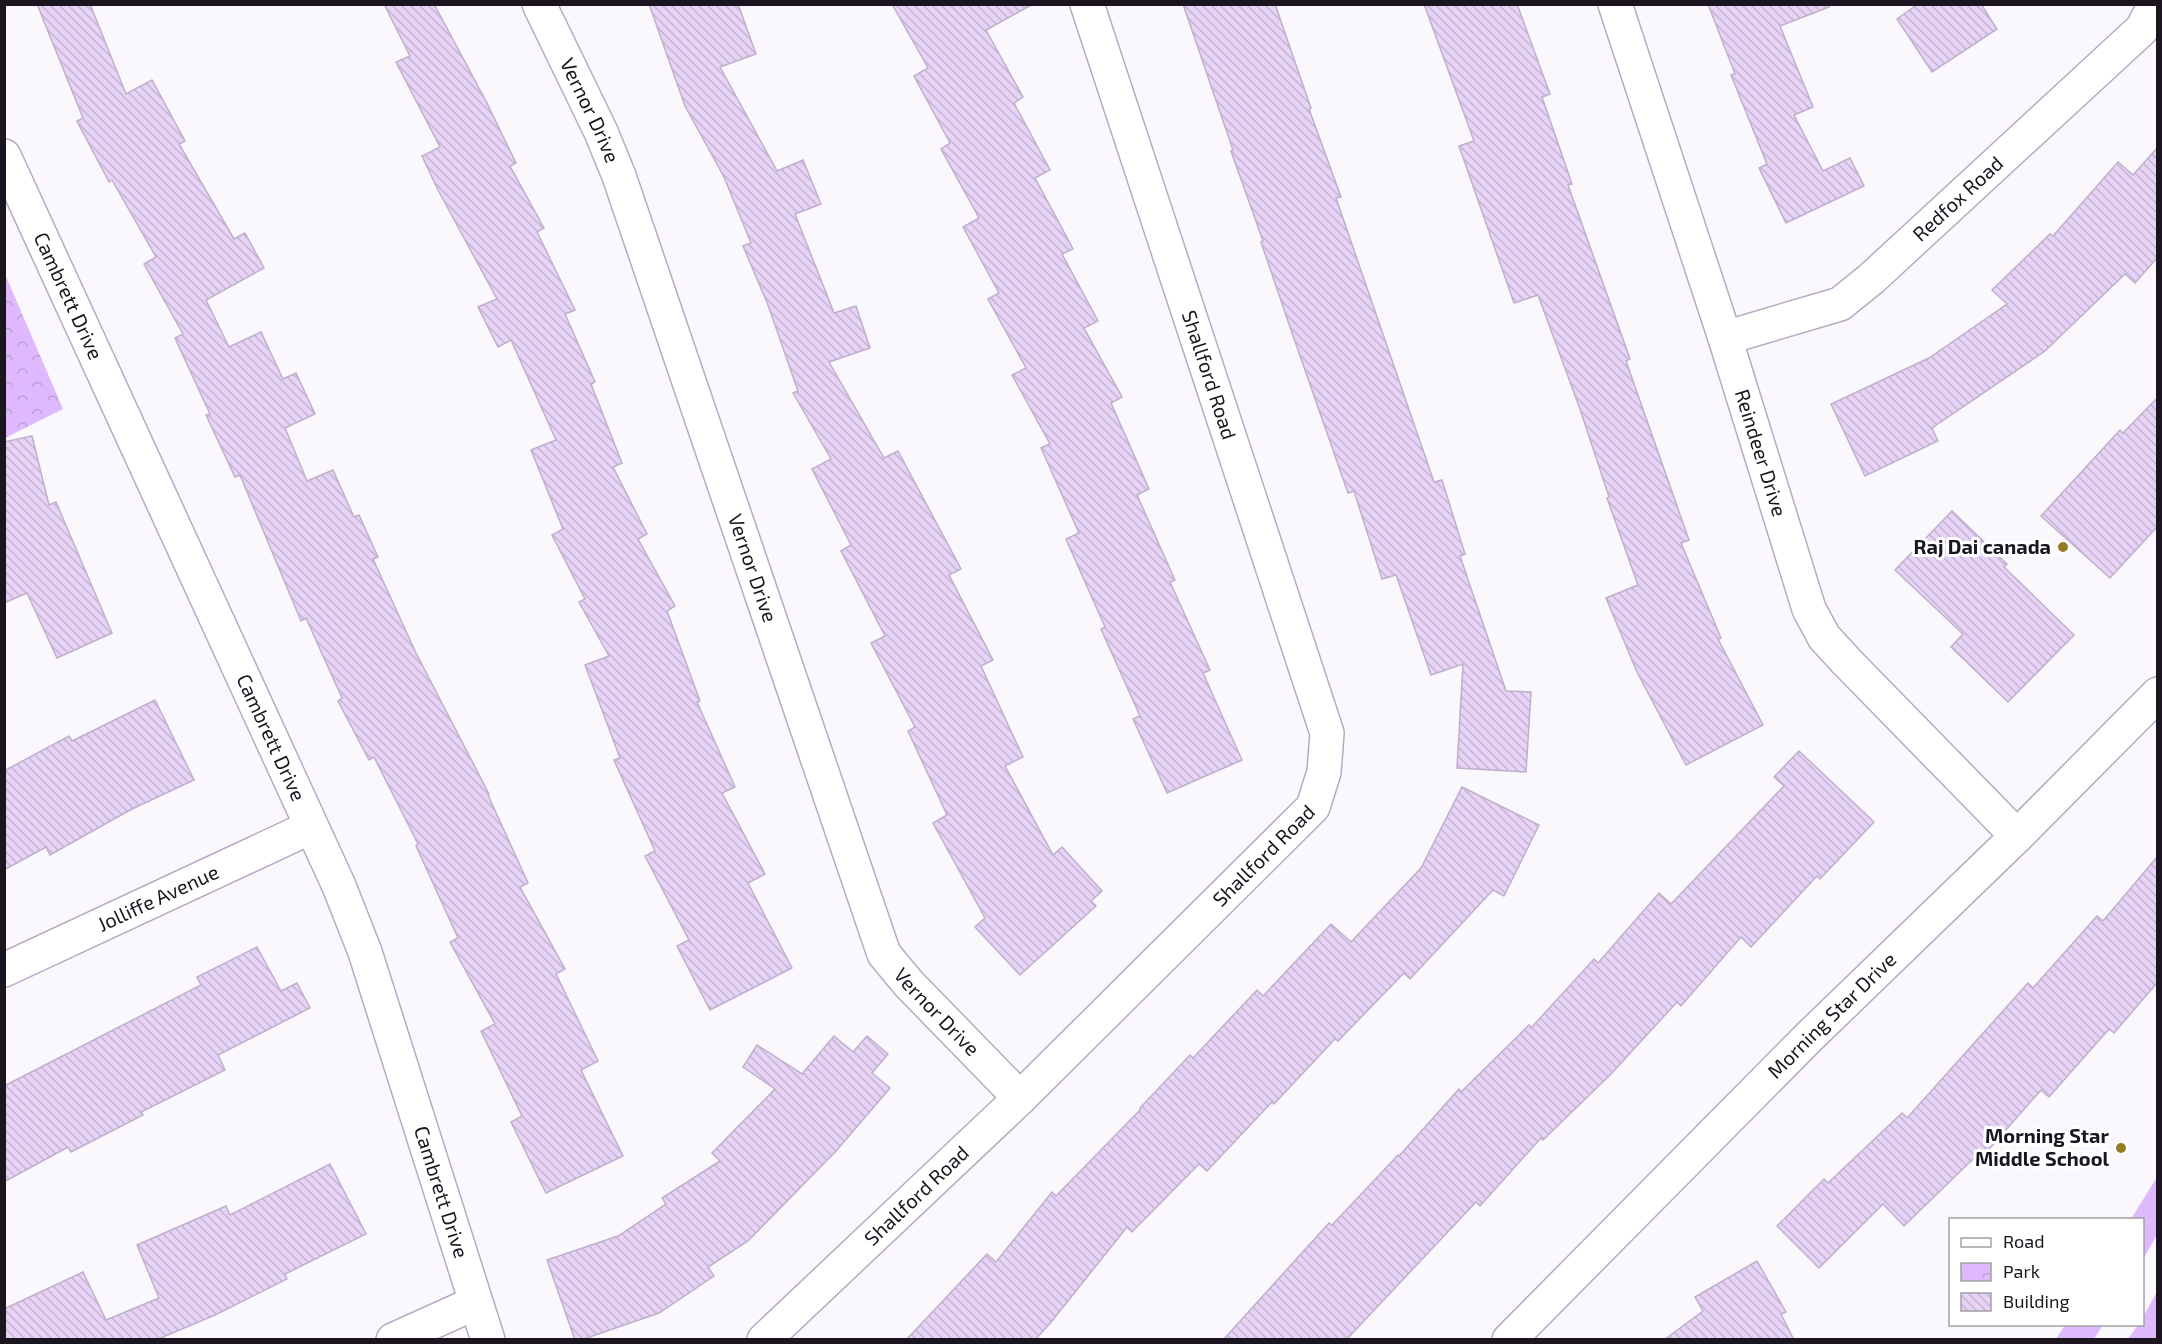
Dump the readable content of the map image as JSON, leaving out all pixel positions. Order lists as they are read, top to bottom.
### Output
{
  "streets": {
    "street": [
      "Vernor Drive",
      "Redfox Road",
      "Cambrett Drive",
      "Shallford Road",
      "Reindeer Drive",
      "Jolliffe Avenue",
      "Morning Star Drive"
    ]
  },
  "crossings": [
    ["Vernor Drive", "Shallford Road"],
    ["Redfox Road", "Reindeer Drive"],
    ["Cambrett Drive", "Jolliffe Avenue"],
    ["Reindeer Drive", "Morning Star Drive"]
  ],
  "places": ["Raj Dai canada", "Morning Star Middle School"],
  "legend": ["Road", "Park", "Building"]
}
